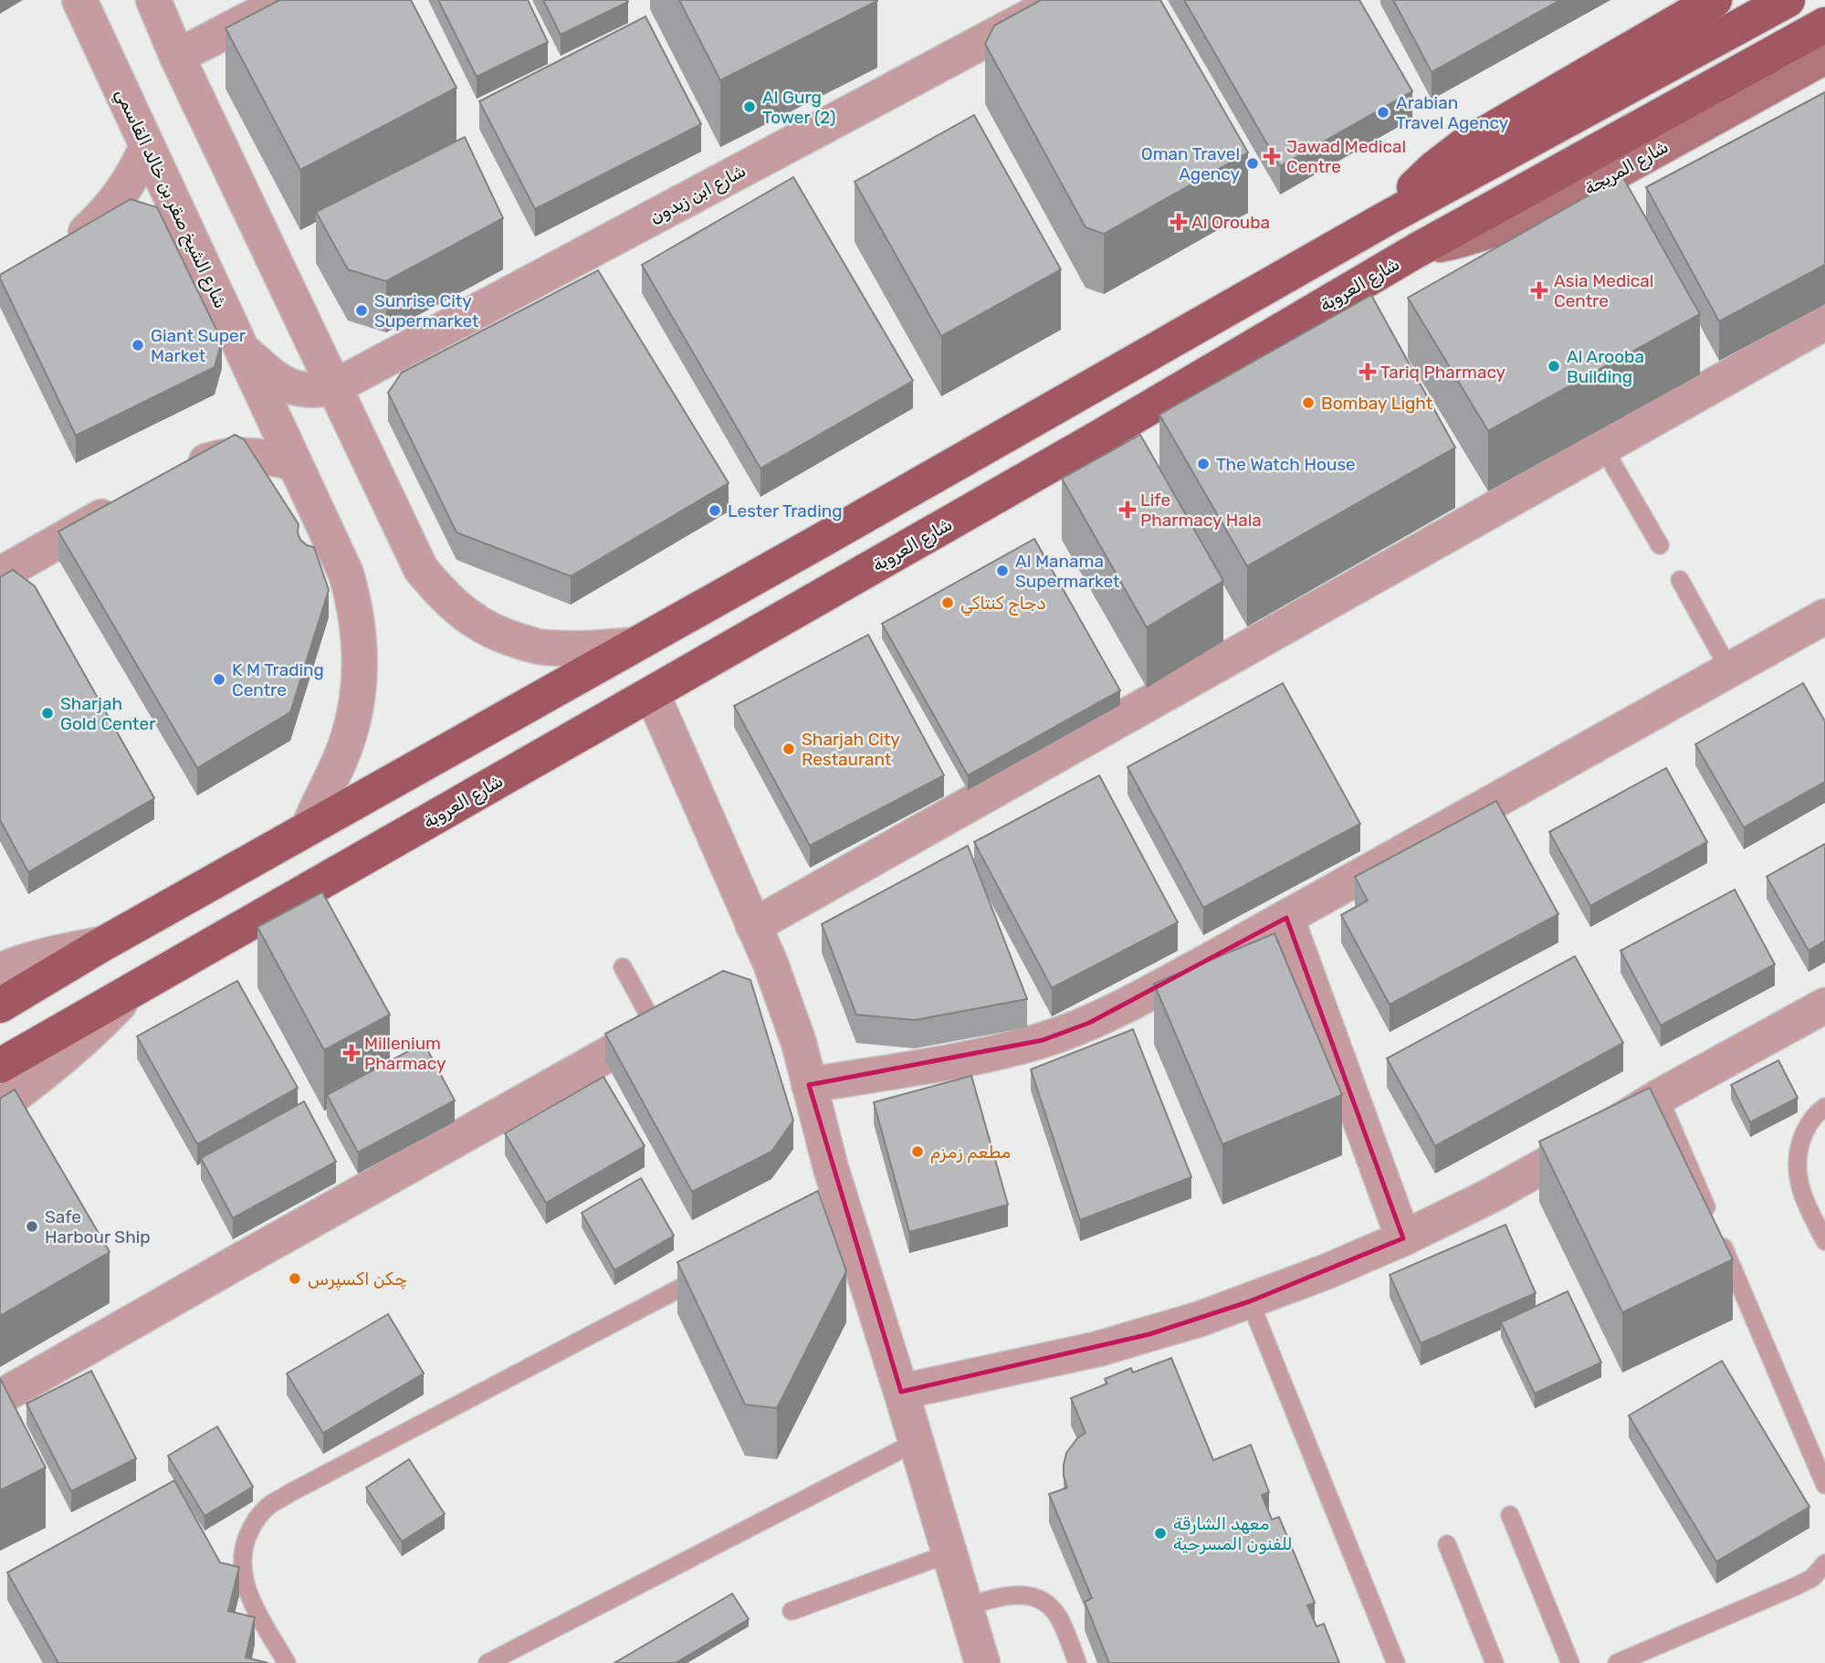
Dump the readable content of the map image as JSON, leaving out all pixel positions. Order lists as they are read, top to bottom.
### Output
{
  "streets": {
    "main road": ["شارع المريجة", "شارع العروبة"],
    "street": ["شارع ابن زيدون", "شارع الشيخ صقر بن خالد القاسمي"]
  },
  "crossings": [
    ["شارع المريجة", "شارع العروبة"]
  ],
  "places": {
    "other": [
      "Al Gurg Tower (2)",
      "Arabian Travel Agency",
      "Oman Travel Agency",
      "Sunrise City Supermarket",
      "Giant Super Market",
      "Al Arooba Building",
      "Bombay Light",
      "The Watch House",
      "Lester Trading",
      "Al Manama Supermarket",
      "دجاج كنتاكي",
      "K M Trading Centre",
      "Sharjah Gold Center",
      "Sharjah City Restaurant",
      "مطعم زمزم",
      "Safe Harbour Ship",
      "چکن اکسپرس",
      "معهد الشارقة للفنون المسرحية"
    ],
    "health": [
      "Jawad Medical Centre",
      "Al Orouba",
      "Asia Medical Centre",
      "Tariq Pharmacy",
      "Life Pharmacy Hala",
      "Millenium Pharmacy"
    ]
  }
}
